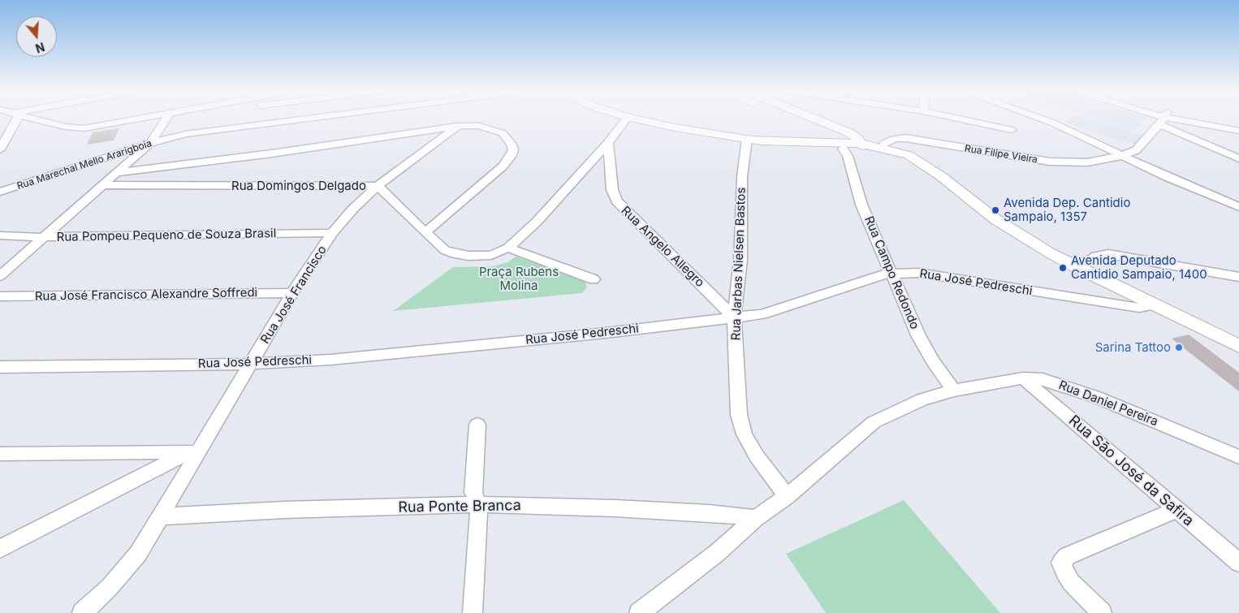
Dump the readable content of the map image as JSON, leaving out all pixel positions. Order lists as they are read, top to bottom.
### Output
{
  "streets": {
    "street": [
      "Rua Filipe Vieira",
      "Rua Marechal Mello Ararigboia",
      "Rua Domingos Delgado",
      "Rua Pompeu Pequeno de Souza Brasil",
      "Rua Angelo Allegro",
      "Rua Jarbas Nielsen Bastos",
      "Rua Campo Redondo",
      "Rua José Pedreschi",
      "Rua José Francisco Alexandre Soffredi",
      "Rua José Francisco",
      "Rua Daniel Pereira",
      "Rua São José da Safira",
      "Rua Ponte Branca"
    ]
  },
  "crossings": [
    ["Rua Domingos Delgado", "Rua Angelo Allegro"],
    ["Rua Domingos Delgado", "Rua José Francisco"],
    ["Rua Pompeu Pequeno de Souza Brasil", "Rua José Francisco"],
    ["Rua Angelo Allegro", "Rua Jarbas Nielsen Bastos"],
    ["Rua Angelo Allegro", "Rua José Pedreschi"],
    ["Rua Jarbas Nielsen Bastos", "Rua José Pedreschi"],
    ["Rua Jarbas Nielsen Bastos", "Rua Daniel Pereira"],
    ["Rua Campo Redondo", "Rua José Pedreschi"],
    ["Rua Campo Redondo", "Rua Daniel Pereira"],
    ["Rua José Pedreschi", "Rua José Francisco"],
    ["Rua José Francisco Alexandre Soffredi", "Rua José Francisco"],
    ["Rua José Francisco", "Rua Ponte Branca"],
    ["Rua Daniel Pereira", "Rua São José da Safira"],
    ["Rua Daniel Pereira", "Rua Ponte Branca"]
  ],
  "parks": ["Praça Rubens Molina"],
  "places": ["Avenida Dep. Cantidio Sampaio, 1357", "Avenida Deputado Cantidio Sampaio, 1400", "Sarina Tattoo"],
  "north": "bottom"
}
